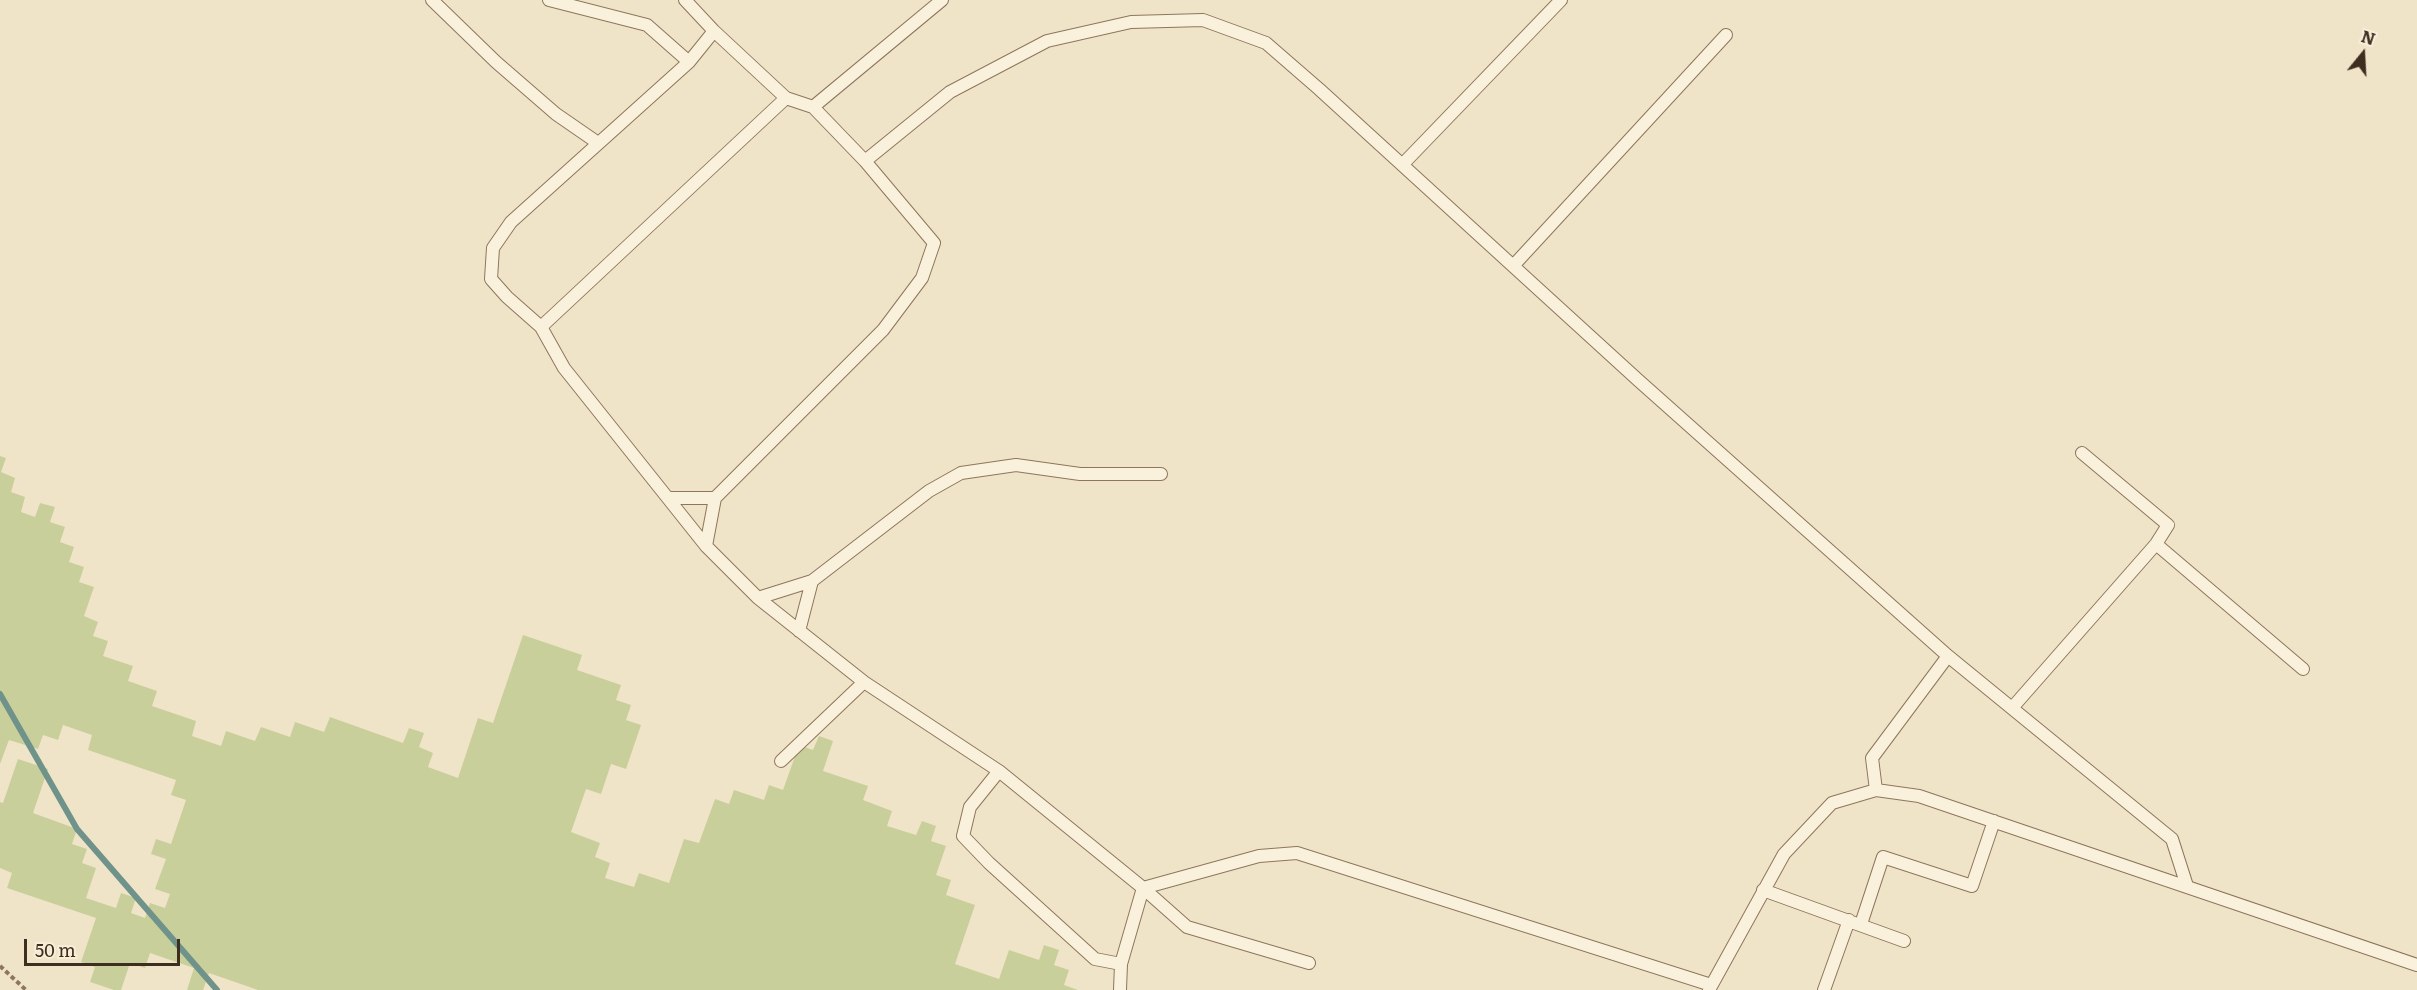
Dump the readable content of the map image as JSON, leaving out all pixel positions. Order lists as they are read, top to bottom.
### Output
{
  "scale_bar": "50 m",
  "north": "top"
}
